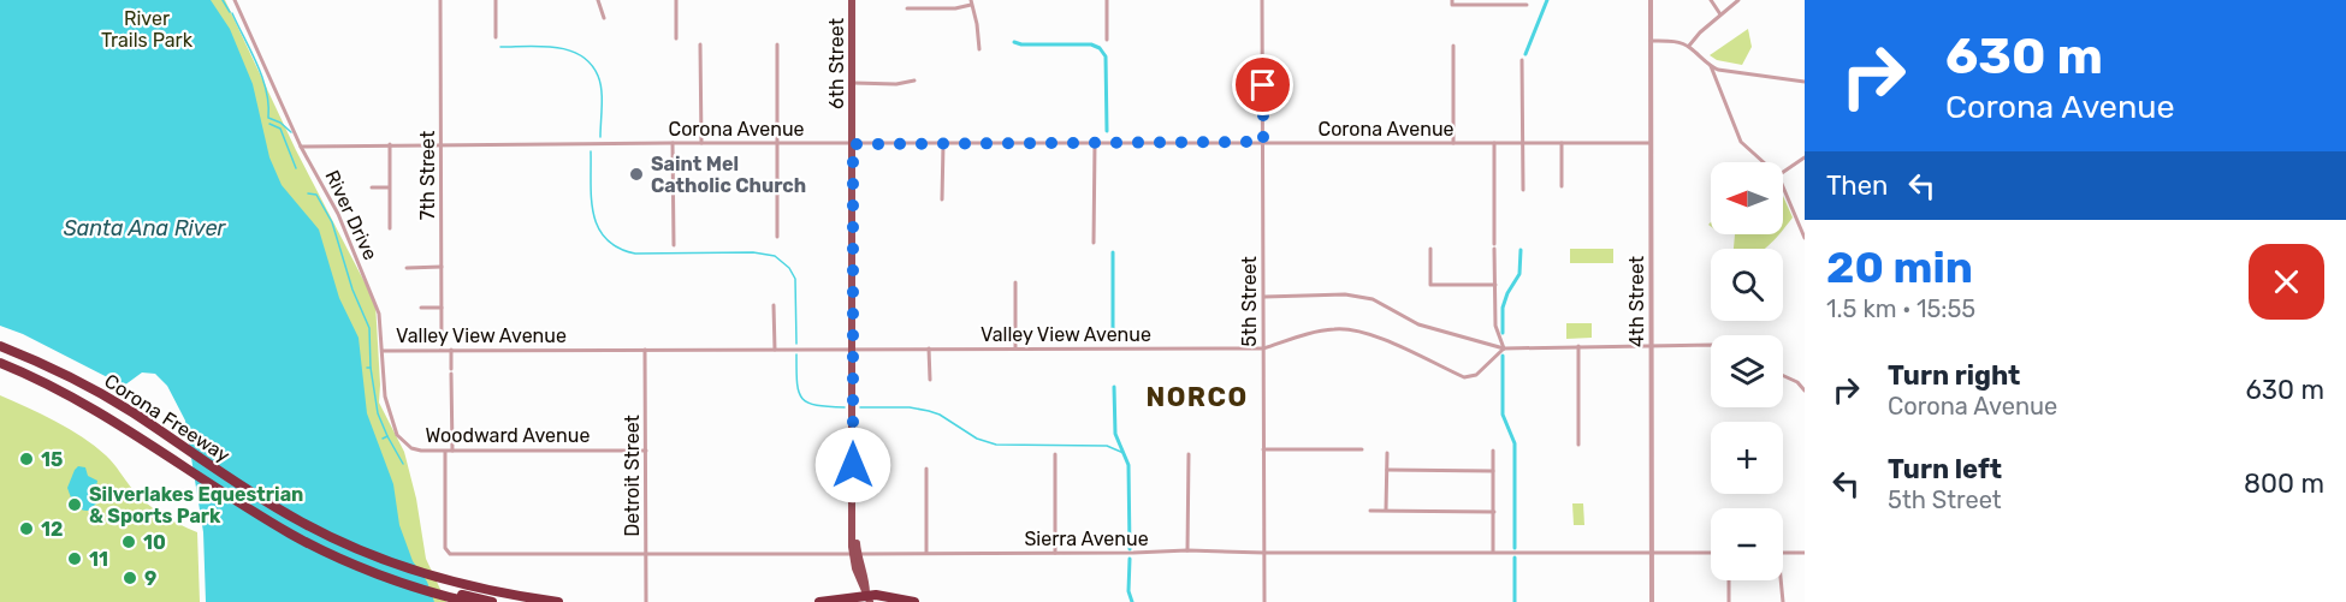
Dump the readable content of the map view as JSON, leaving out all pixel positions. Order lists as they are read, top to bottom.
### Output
{
  "streets": {
    "highway": ["Corona Freeway"],
    "main road": ["6th Street"],
    "street": [
      "Corona Avenue",
      "7th Street",
      "River Drive",
      "5th Street",
      "4th Street",
      "Valley View Avenue",
      "Woodward Avenue",
      "Detroit Street",
      "Sierra Avenue"
    ]
  },
  "crossings": [
    ["6th Street", "Corona Avenue"],
    ["6th Street", "Valley View Avenue"],
    ["6th Street", "Sierra Avenue"],
    ["Corona Avenue", "7th Street"],
    ["Corona Avenue", "River Drive"],
    ["Corona Avenue", "5th Street"],
    ["Corona Avenue", "4th Street"],
    ["7th Street", "Valley View Avenue"],
    ["River Drive", "Valley View Avenue"],
    ["River Drive", "Woodward Avenue"],
    ["5th Street", "Valley View Avenue"],
    ["5th Street", "Sierra Avenue"],
    ["4th Street", "Sierra Avenue"],
    ["Valley View Avenue", "Detroit Street"],
    ["Woodward Avenue", "Detroit Street"],
    ["Woodward Avenue", "Sierra Avenue"],
    ["Detroit Street", "Sierra Avenue"]
  ],
  "districts": ["NORCO"],
  "water": ["Santa Ana River"],
  "parks": ["River Trails Park"],
  "places": [
    "Saint Mel Catholic Church",
    "15",
    "Silverlakes Equestrian & Sports Park",
    "12",
    "10",
    "11",
    "9"
  ],
  "north": "left",
  "page": {
    "turn": ["630 m", "Corona Avenue"],
    "then": "Then",
    "map_buttons": ["+", "−"],
    "heading": ["20 min", "1.5 km · 15:55"],
    "list": [
      {
        "name": "Turn right",
        "note": "Corona Avenue",
        "value": "630 m"
      },
      {
        "name": "Turn left",
        "note": "5th Street",
        "value": "800 m"
      }
    ]
  }
}
